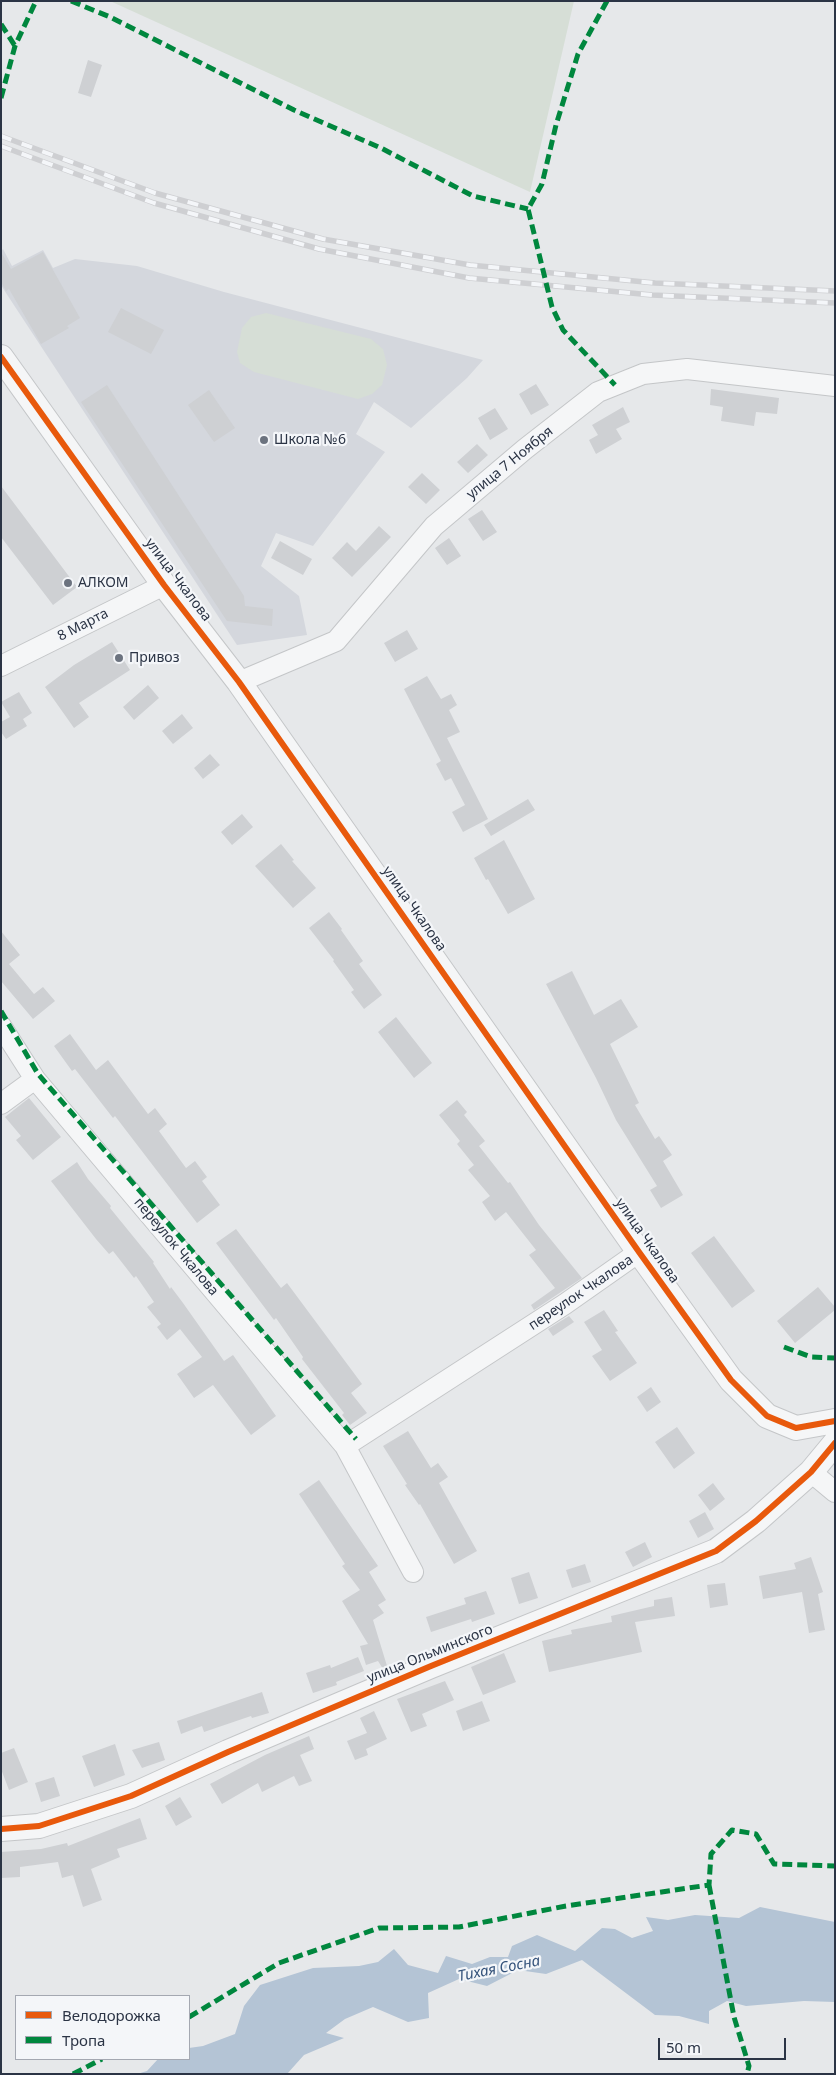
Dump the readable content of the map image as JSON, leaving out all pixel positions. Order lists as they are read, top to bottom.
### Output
{
  "streets": {
    "street": [
      "улица 7 Ноября",
      "улица Чкалова",
      "8 Марта",
      "переулок Чкалова",
      "улица Ольминского"
    ]
  },
  "crossings": [
    ["улица 7 Ноября", "улица Чкалова"],
    ["улица Чкалова", "8 Марта"],
    ["улица Чкалова", "переулок Чкалова"]
  ],
  "water": ["Тихая Сосна"],
  "places": ["Школа №6", "АЛКОМ", "Привоз"],
  "legend": ["Велодорожка", "Тропа"],
  "scale_bar": "50 m"
}
